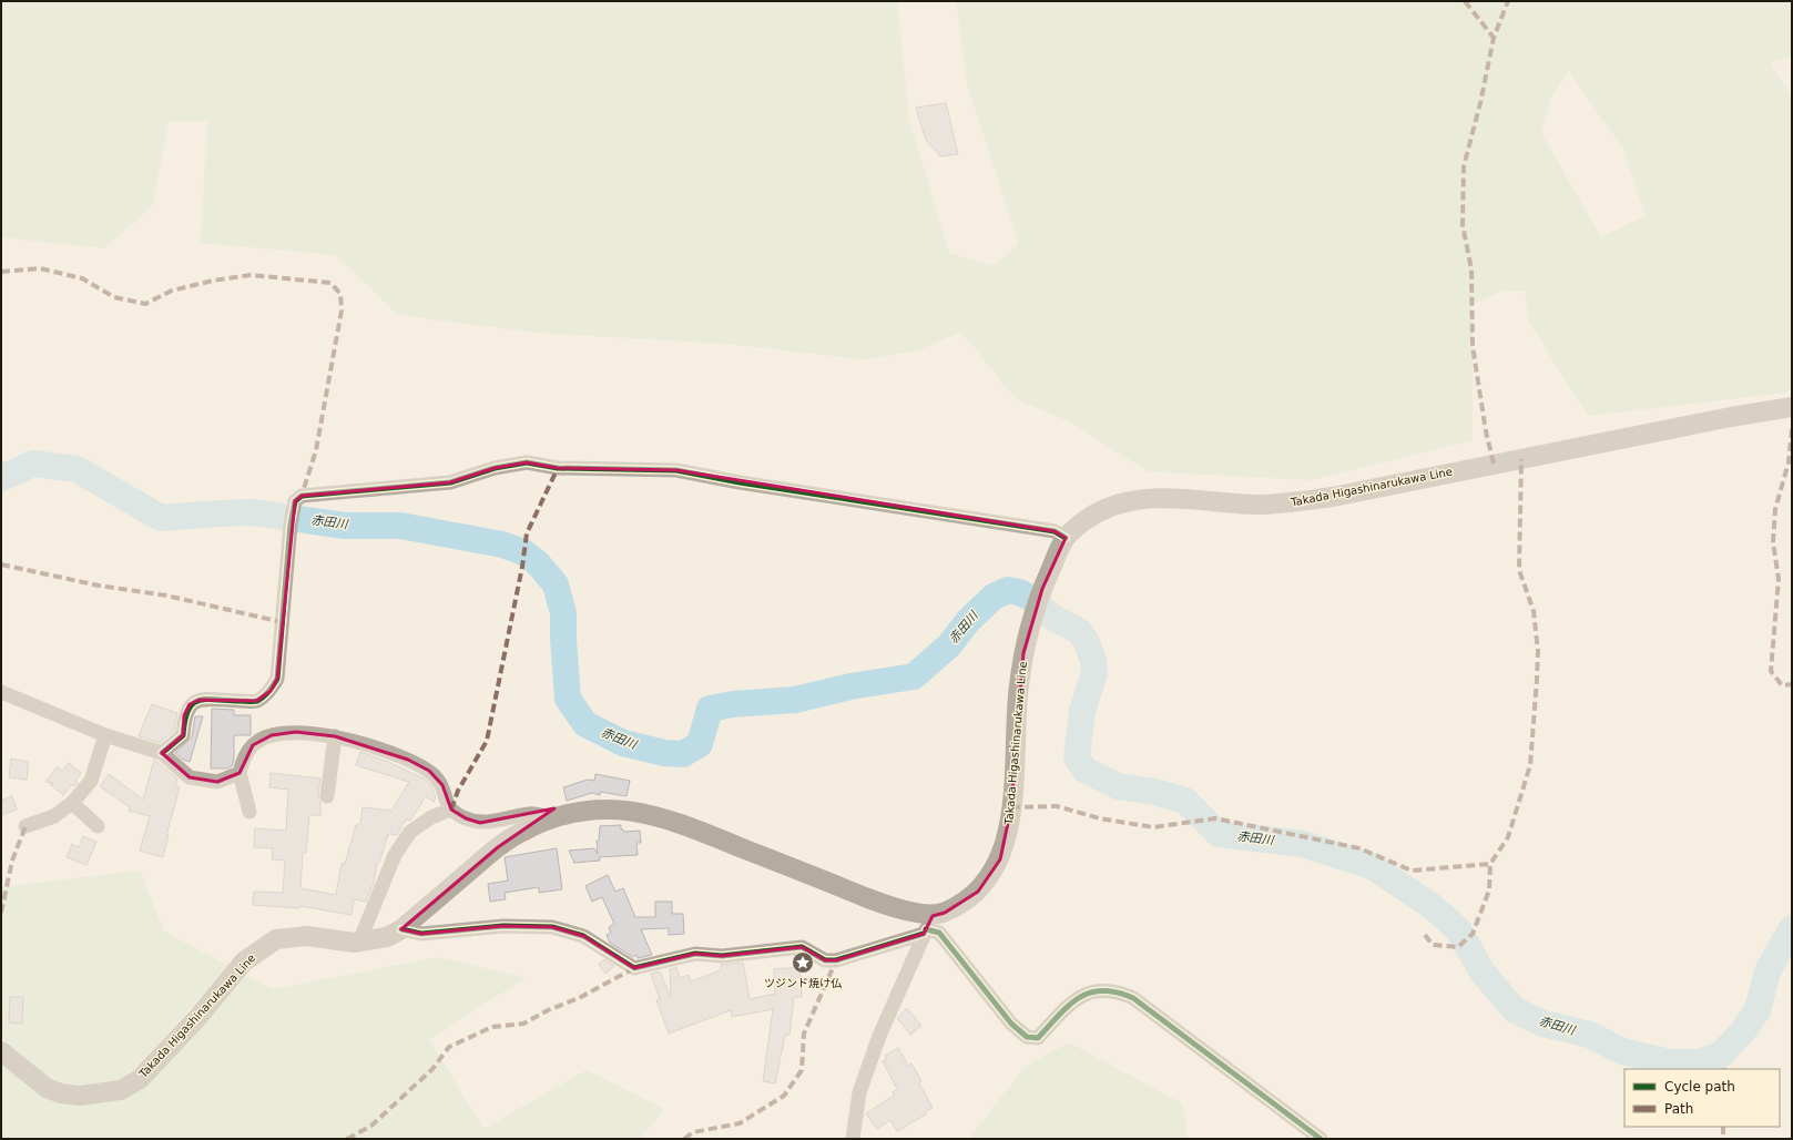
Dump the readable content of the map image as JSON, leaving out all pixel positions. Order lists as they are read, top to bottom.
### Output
{
  "streets": {
    "main road": ["Takada Higashinarukawa Line"]
  },
  "water": ["赤田川"],
  "places": {
    "place": ["ツジンド焼け仏"]
  },
  "legend": ["Cycle path", "Path"]
}
